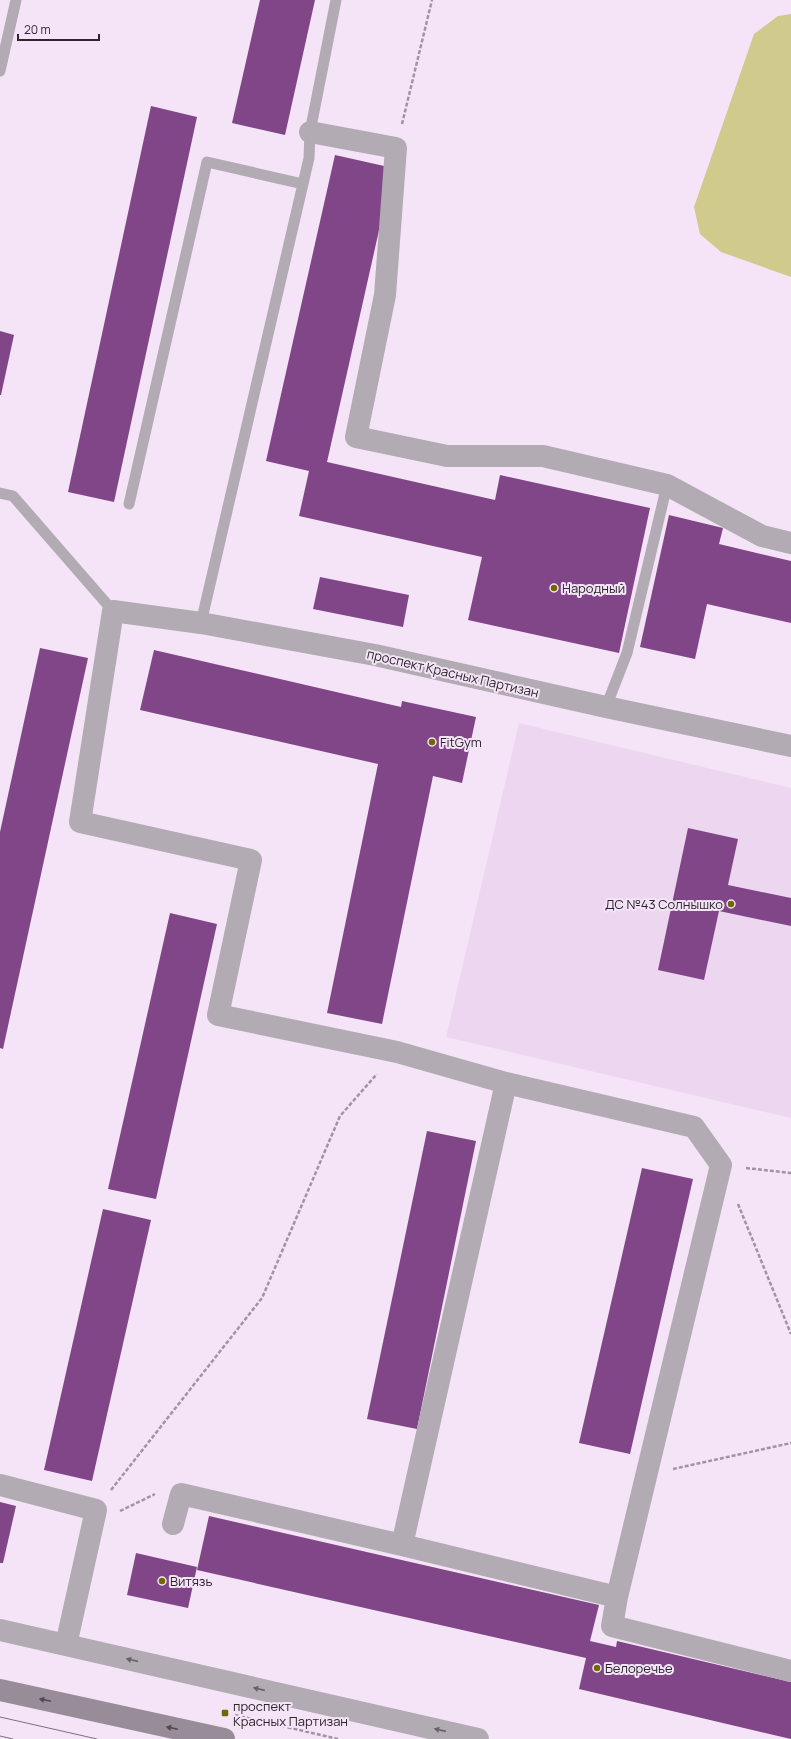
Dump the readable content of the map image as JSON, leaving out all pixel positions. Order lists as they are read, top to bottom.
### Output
{
  "streets": {
    "street": ["проспект Красных Партизан"]
  },
  "places": {
    "other": [
      "Народный",
      "FitGym",
      "ДС №43 Солнышко",
      "Витязь",
      "Белоречье"
    ],
    "transit": ["проспект Красных Партизан"]
  },
  "scale_bar": "20 m"
}
